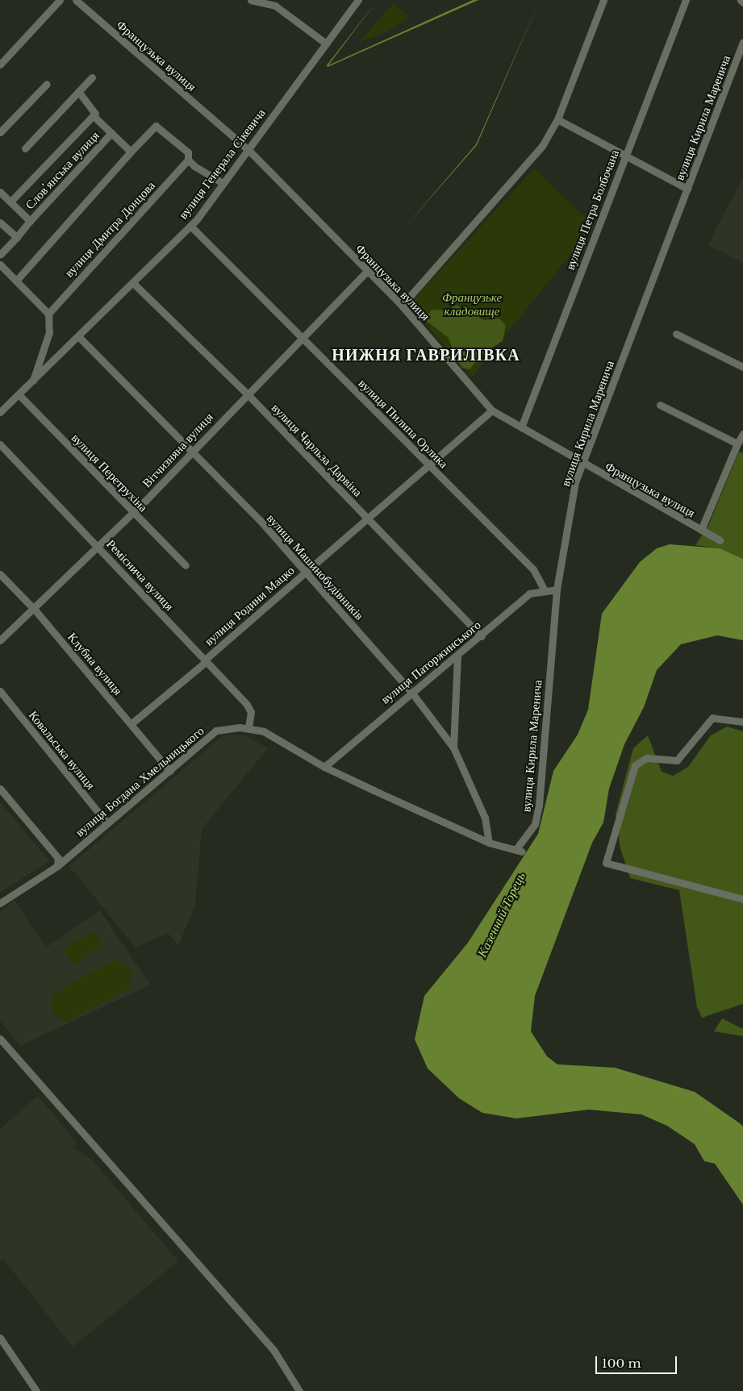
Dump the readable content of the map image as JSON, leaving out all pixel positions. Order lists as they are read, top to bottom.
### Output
{
  "streets": {
    "street": [
      "Французька вулиця",
      "вулиця Кирила Маренича",
      "вулиця Генерала Сікевича",
      "Слов'янська вулиця",
      "вулиця Петра Болбочана",
      "вулиця Дмитра Донцова",
      "вулиця Пилипа Орлика",
      "Вітчизняна вулиця",
      "вулиця Чарльза Дарвіна",
      "вулиця Перетрухіна",
      "вулиця Машинобудівників",
      "Реміснича вулиця",
      "вулиця Родини Мацко",
      "вулиця Паторжинського",
      "Клубна вулиця",
      "Ковальська вулиця",
      "вулиця Богдана Хмельницького"
    ]
  },
  "crossings": [
    ["Французька вулиця", "вулиця Кирила Маренича"],
    ["Французька вулиця", "вулиця Генерала Сікевича"],
    ["Французька вулиця", "вулиця Петра Болбочана"],
    ["Французька вулиця", "Вітчизняна вулиця"],
    ["Французька вулиця", "вулиця Родини Мацко"],
    ["вулиця Кирила Маренича", "вулиця Паторжинського"],
    ["вулиця Кирила Маренича", "вулиця Богдана Хмельницького"],
    ["вулиця Генерала Сікевича", "вулиця Пилипа Орлика"],
    ["вулиця Генерала Сікевича", "вулиця Чарльза Дарвіна"],
    ["вулиця Генерала Сікевича", "вулиця Перетрухіна"],
    ["вулиця Генерала Сікевича", "вулиця Машинобудівників"],
    ["вулиця Пилипа Орлика", "Вітчизняна вулиця"],
    ["вулиця Пилипа Орлика", "вулиця Родини Мацко"],
    ["вулиця Пилипа Орлика", "вулиця Паторжинського"],
    ["Вітчизняна вулиця", "вулиця Чарльза Дарвіна"],
    ["Вітчизняна вулиця", "вулиця Перетрухіна"],
    ["Вітчизняна вулиця", "вулиця Машинобудівників"],
    ["Вітчизняна вулиця", "Реміснича вулиця"],
    ["Вітчизняна вулиця", "Клубна вулиця"],
    ["вулиця Чарльза Дарвіна", "вулиця Родини Мацко"],
    ["вулиця Чарльза Дарвіна", "вулиця Паторжинського"],
    ["вулиця Машинобудівників", "вулиця Родини Мацко"],
    ["вулиця Машинобудівників", "вулиця Паторжинського"],
    ["вулиця Машинобудівників", "вулиця Богдана Хмельницького"],
    ["Реміснича вулиця", "вулиця Родини Мацко"],
    ["Реміснича вулиця", "вулиця Богдана Хмельницького"],
    ["вулиця Родини Мацко", "Клубна вулиця"],
    ["вулиця Паторжинського", "вулиця Богдана Хмельницького"],
    ["Клубна вулиця", "вулиця Богдана Хмельницького"],
    ["Ковальська вулиця", "вулиця Богдана Хмельницького"]
  ],
  "districts": ["НИЖНЯ ГАВРИЛІВКА"],
  "water": ["Казенний Торець"],
  "parks": ["Французьке кладовище"],
  "scale_bar": "100 m"
}
